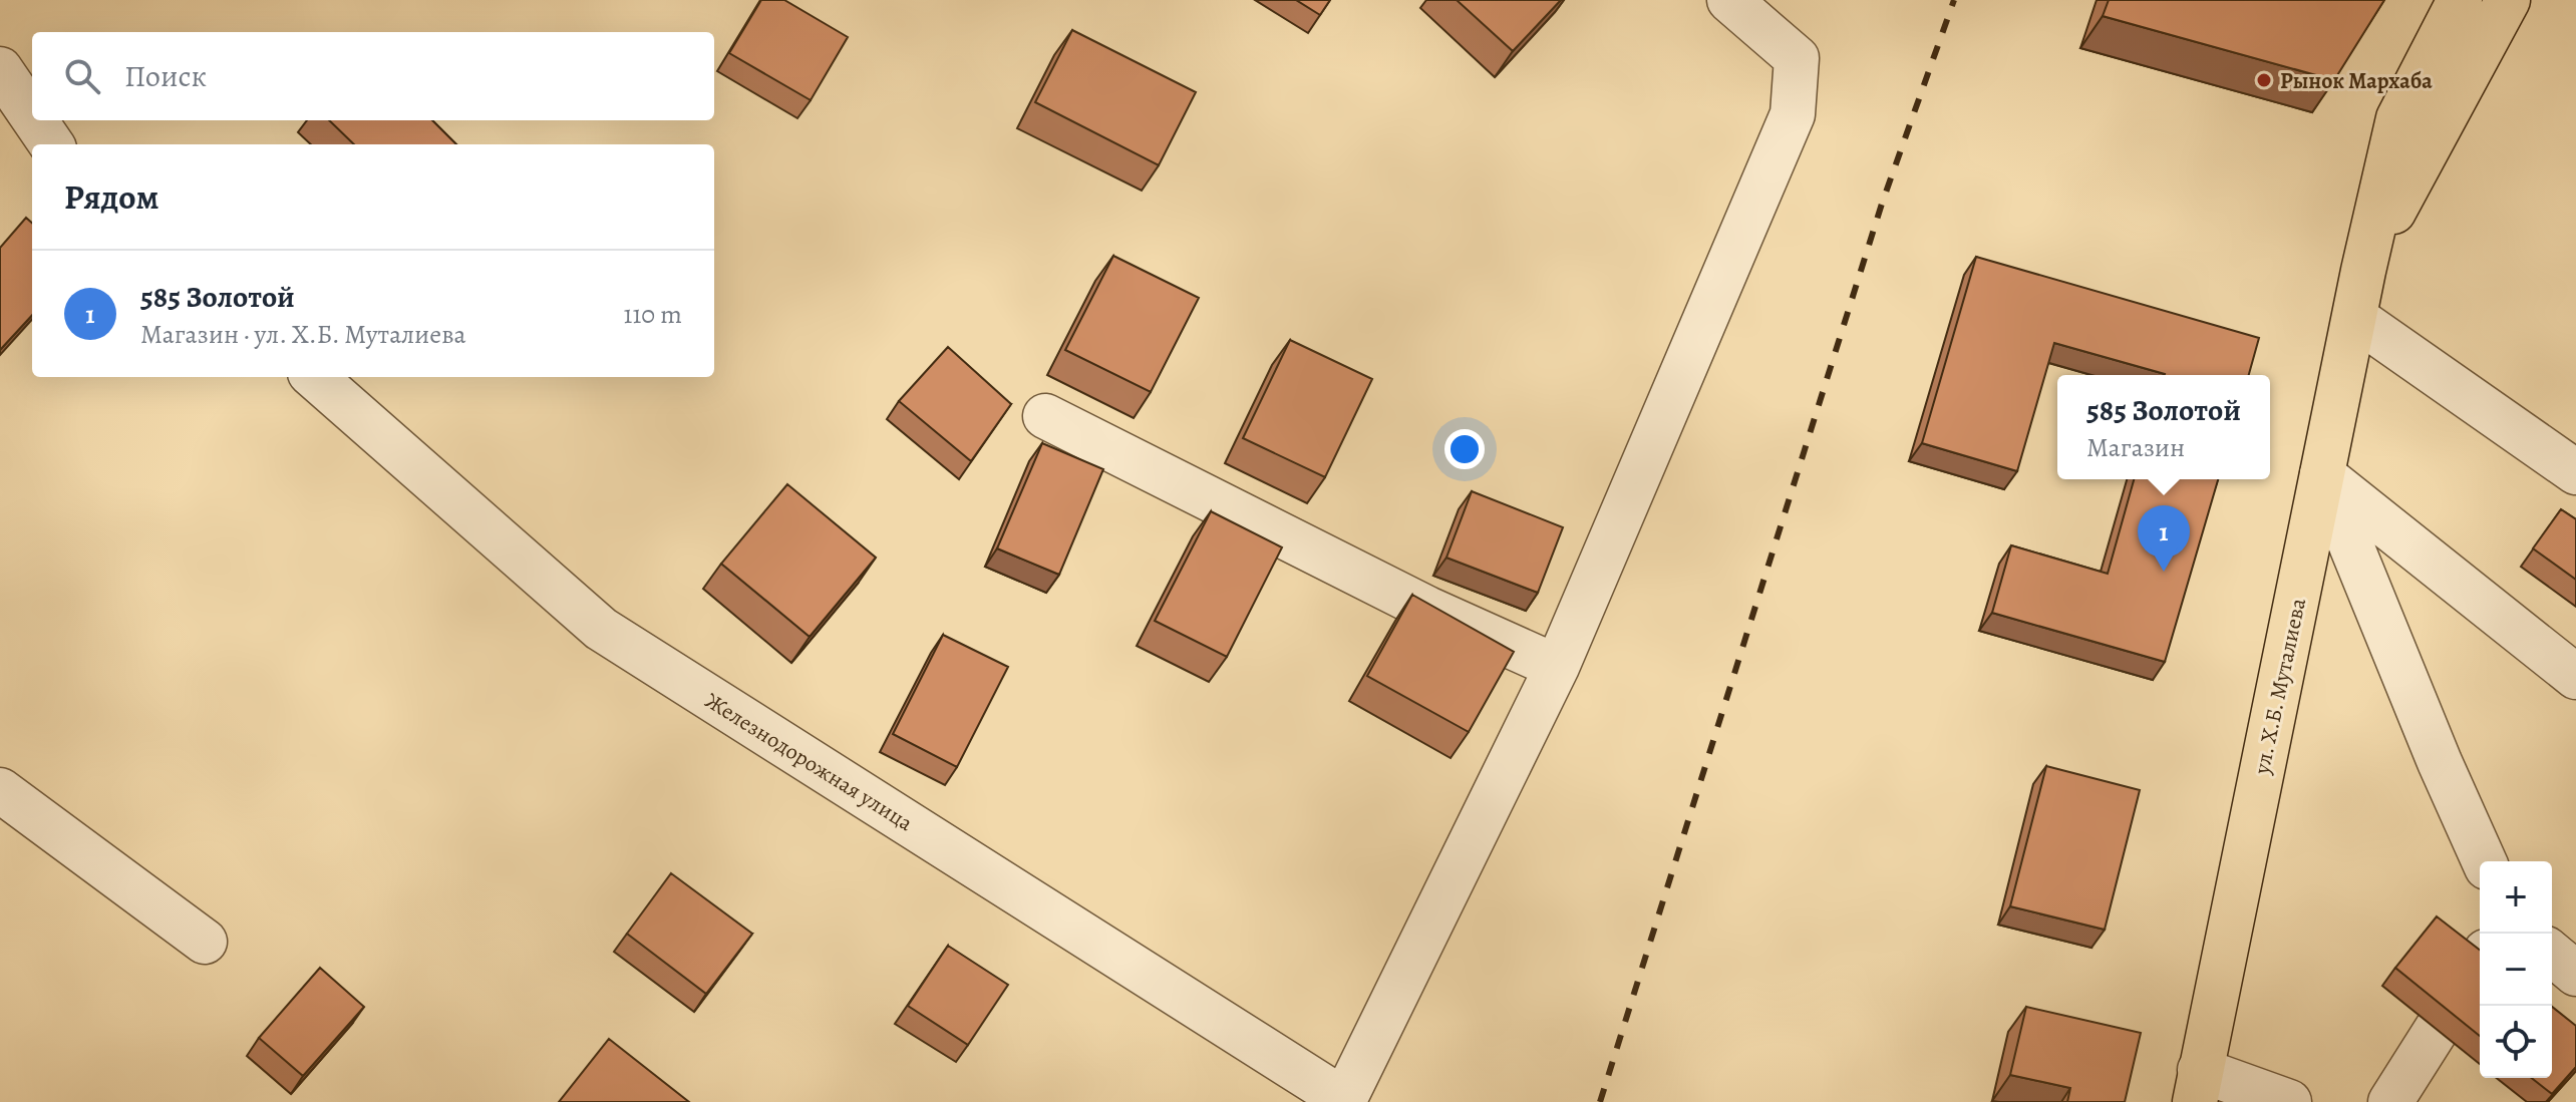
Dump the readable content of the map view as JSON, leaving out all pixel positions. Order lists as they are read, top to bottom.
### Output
{
  "streets": {
    "main road": ["ул. Х.Б. Муталиева"],
    "street": ["Железнодорожная улица"]
  },
  "places": ["Рынок Мархаба"],
  "page": {
    "search": "Поиск",
    "heading": "Рядом",
    "list": [
      {
        "mark": "1",
        "name": "585 Золотой",
        "note": "Магазин · ул. Х.Б. Муталиева",
        "value": "110 m"
      }
    ],
    "popup": ["585 Золотой", "Магазин"],
    "pins": "1",
    "map_buttons": ["+", "−"]
  }
}
